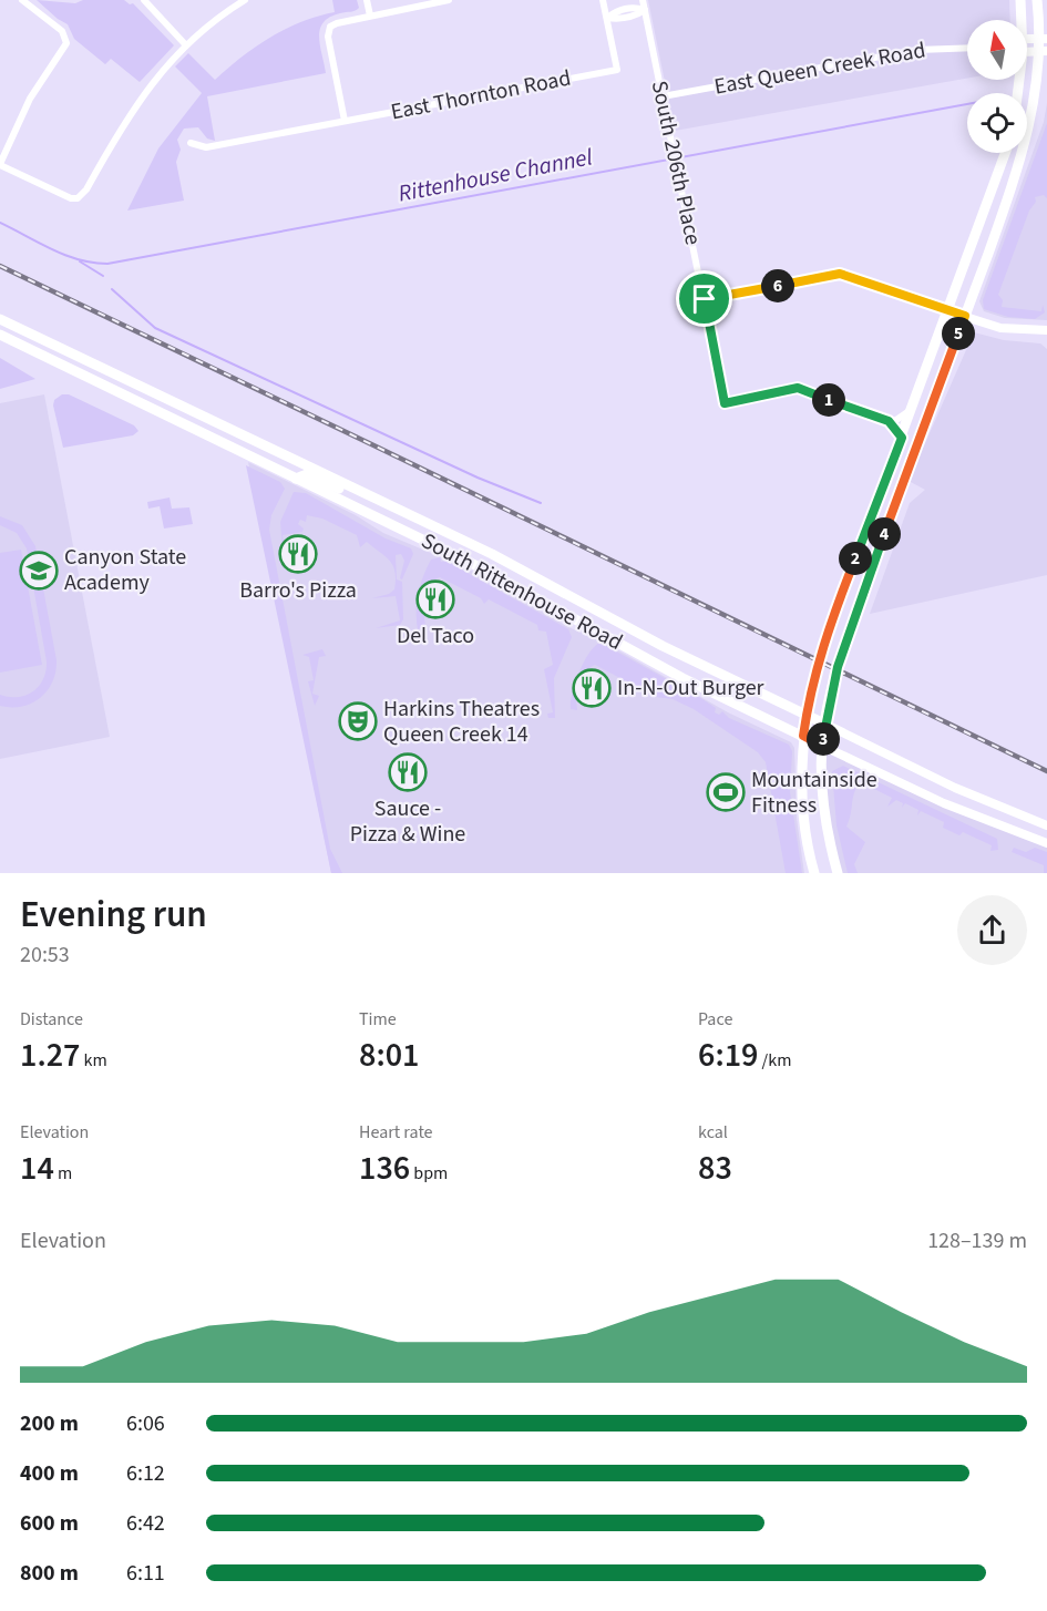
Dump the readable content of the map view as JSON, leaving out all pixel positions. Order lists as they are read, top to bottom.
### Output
{
  "streets": {
    "main road": ["South Rittenhouse Road"],
    "street": ["East Queen Creek Road", "East Thornton Road", "South 206th Place"]
  },
  "crossings": [
    ["East Queen Creek Road", "South 206th Place"]
  ],
  "water": ["Rittenhouse Channel"],
  "places": {
    "restaurant": [
      "Barro's Pizza",
      "Del Taco",
      "In-N-Out Burger",
      "Sauce - Pizza & Wine"
    ],
    "school or university": ["Canyon State Academy"],
    "theatre": ["Harkins Theatres Queen Creek 14"],
    "sports": ["Mountainside Fitness"]
  },
  "north": "top",
  "page": {
    "pins": [
      "6",
      "5",
      "1",
      "4",
      "2",
      "3"
    ],
    "heading": ["Evening run", "20:53"],
    "stats": [
      ["Distance", "1.27 km"],
      ["Time", "8:01"],
      ["Pace", "6:19 /km"],
      ["Elevation", "14 m"],
      ["Heart rate", "136 bpm"],
      ["kcal", "83"]
    ],
    "chart": ["Elevation", "128–139 m"],
    "list": [
      {
        "name": "200 m",
        "note": "6:06"
      },
      {
        "name": "400 m",
        "note": "6:12"
      },
      {
        "name": "600 m",
        "note": "6:42"
      },
      {
        "name": "800 m",
        "note": "6:11"
      }
    ]
  }
}
